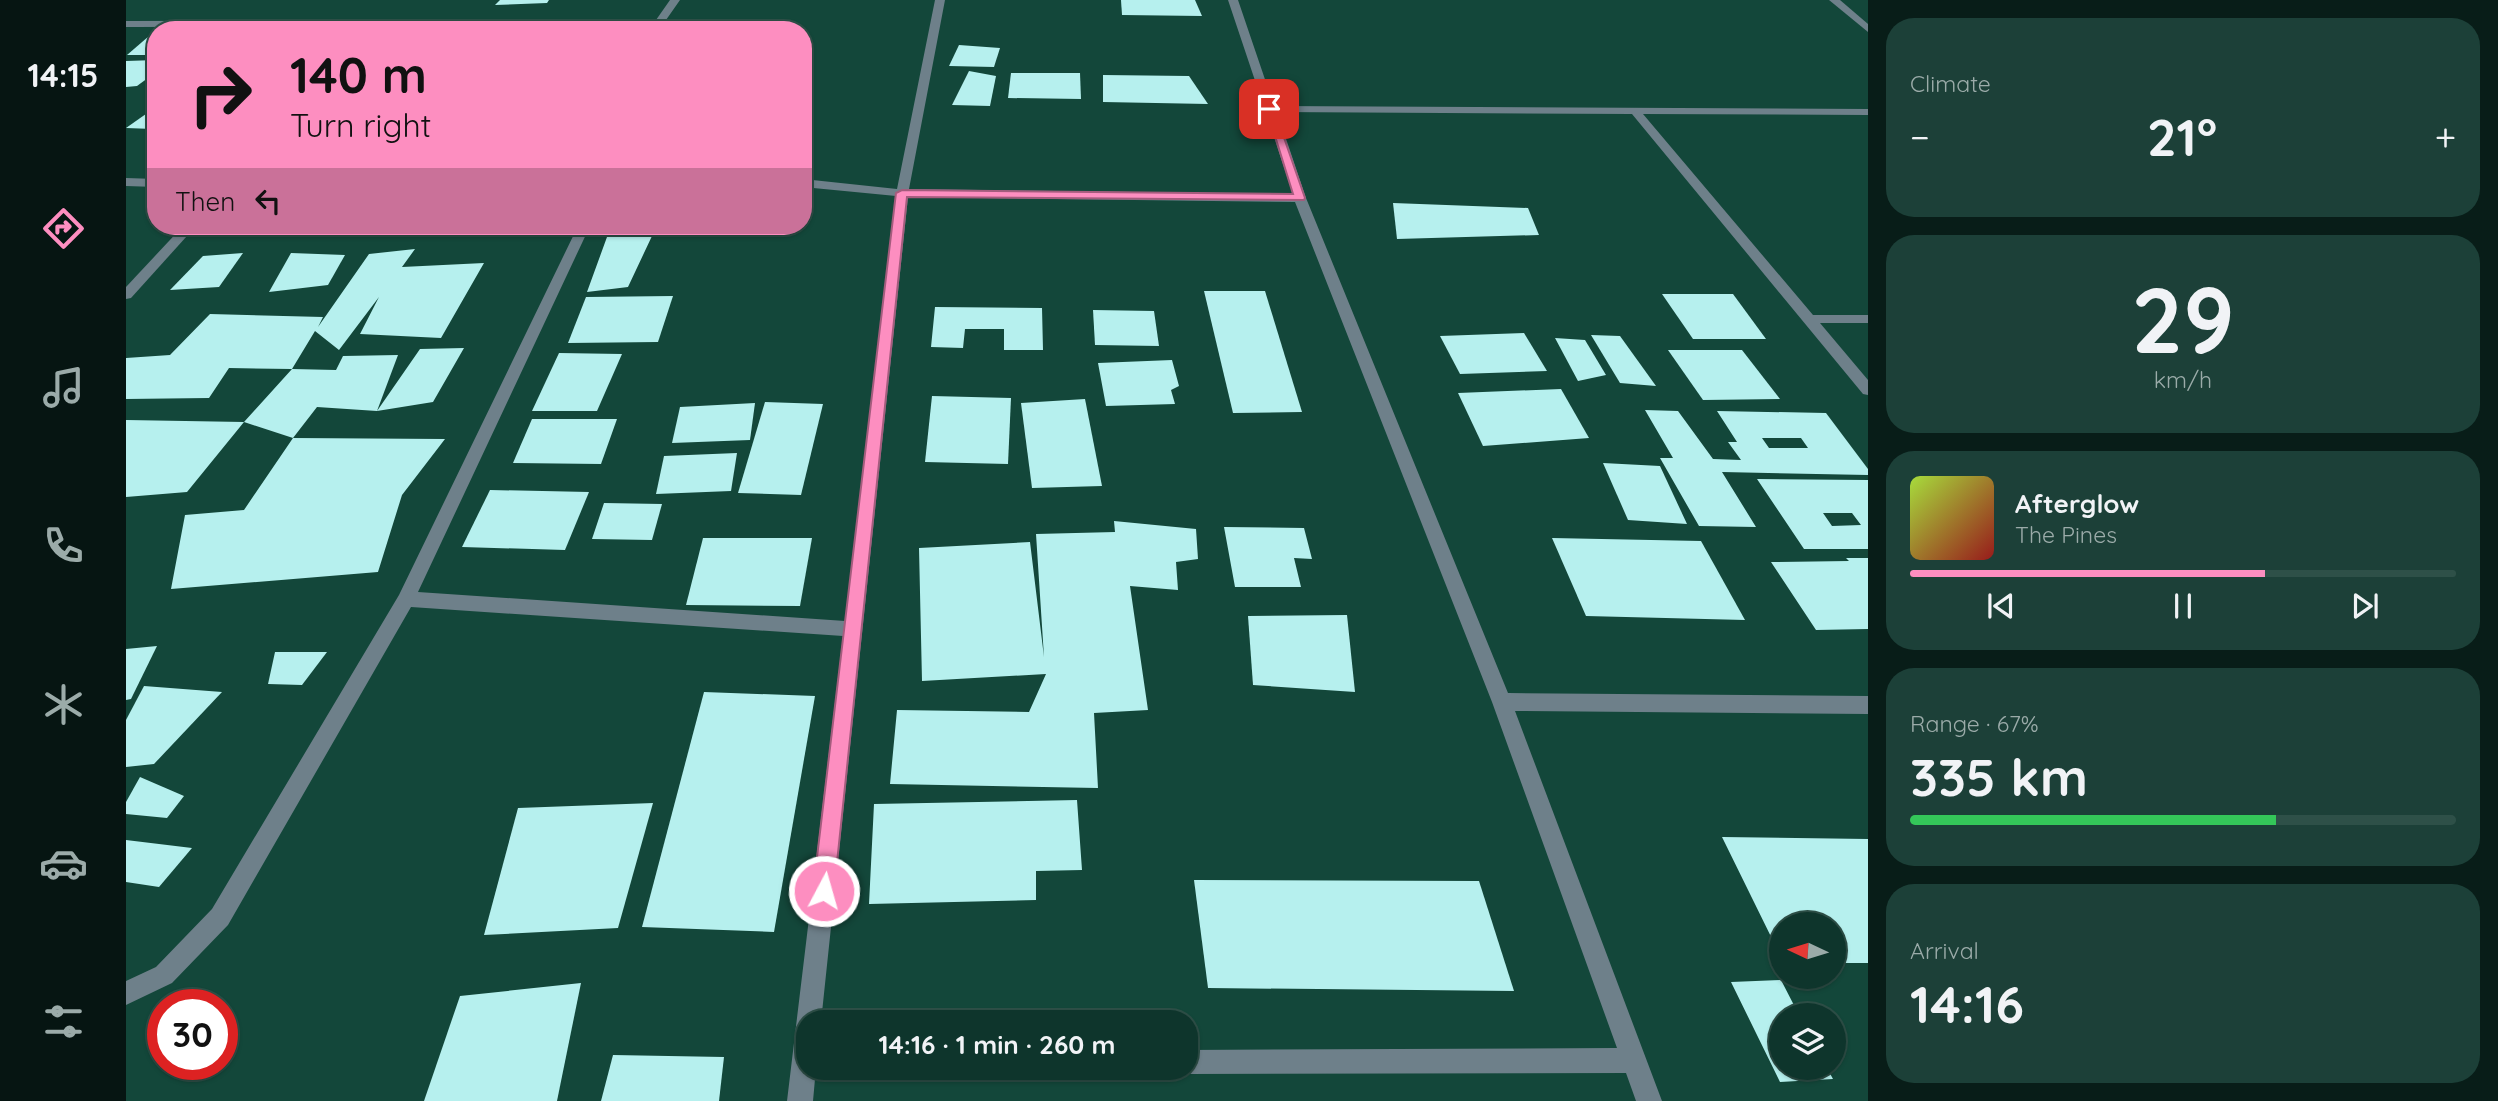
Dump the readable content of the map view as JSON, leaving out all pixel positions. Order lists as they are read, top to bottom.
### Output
{
  "north": "left",
  "page": {
    "tabs": "14:15",
    "tile": [
      "Climate",
      ["29", "km/h"],
      ["Range · 67%", "335 km"],
      ["Arrival", "14:16"]
    ],
    "turn": ["140 m", "Turn right"],
    "heat": ["−", "21°", "+"],
    "then": "Then",
    "song": ["Afterglow", "The Pines"],
    "limit": "30",
    "trip": "14:16 · 1 min · 260 m"
  }
}
